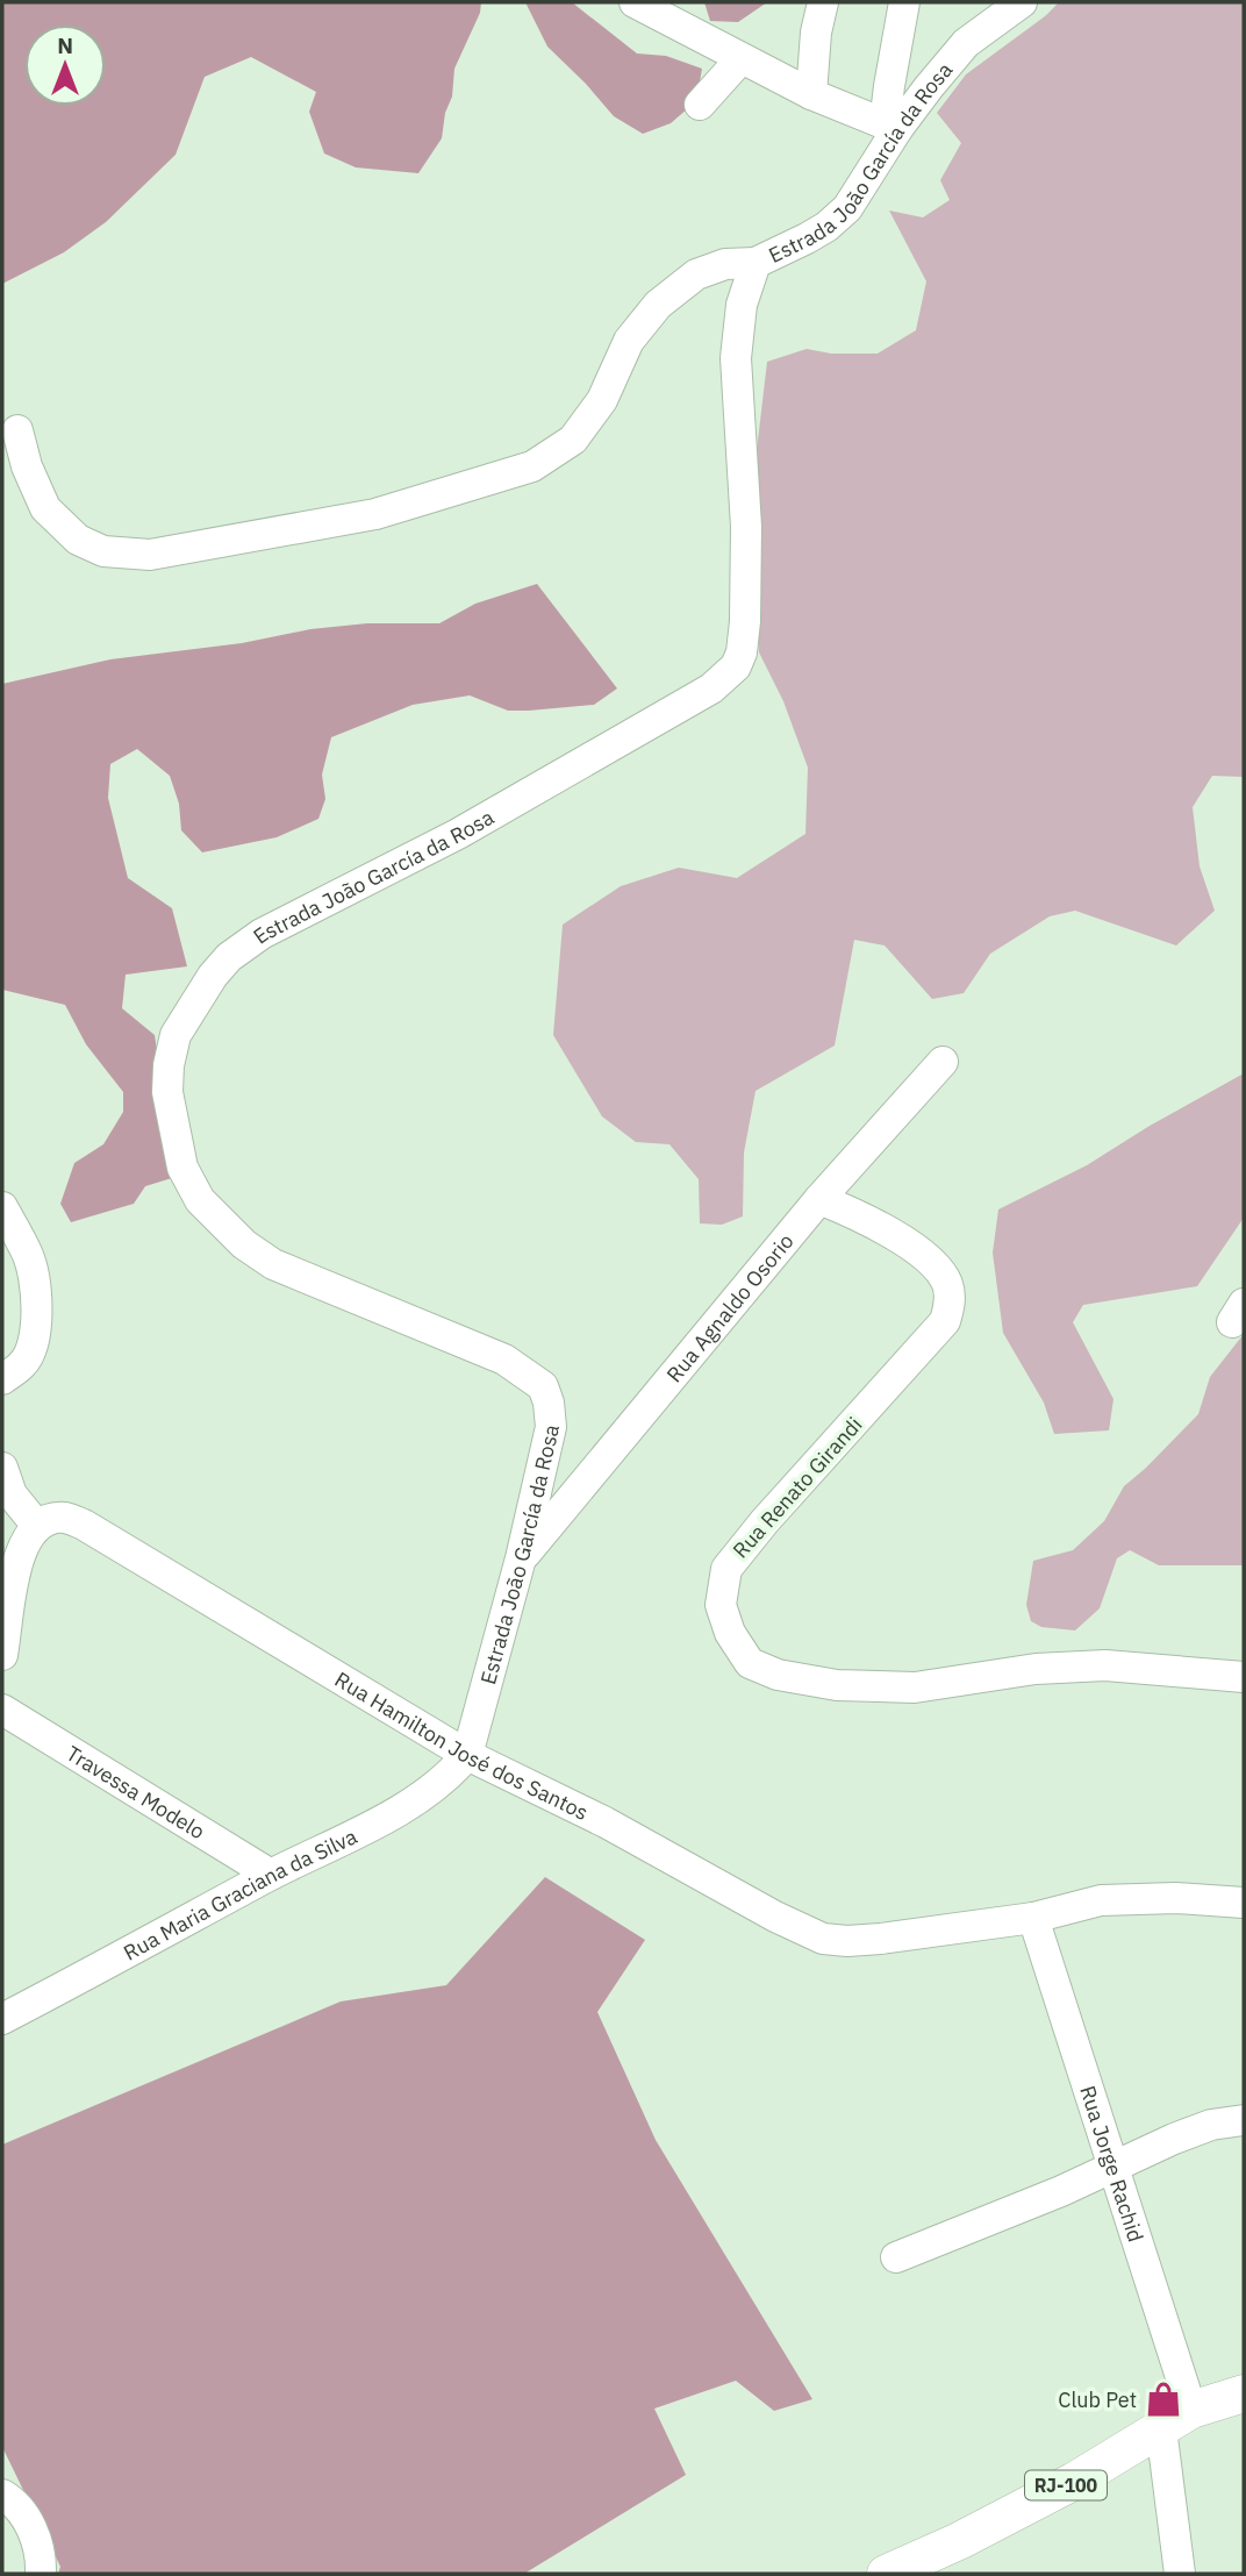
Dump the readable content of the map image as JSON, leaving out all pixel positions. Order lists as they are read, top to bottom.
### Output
{
  "streets": {
    "main road": ["RJ-100"],
    "street": [
      "Estrada João García da Rosa",
      "Rua Agnaldo Osorio",
      "Rua Renato Girandi",
      "Rua Hamilton José dos Santos",
      "Travessa Modelo",
      "Rua Maria Graciana da Silva",
      "Rua Jorge Rachid"
    ]
  },
  "crossings": [
    ["Estrada João García da Rosa", "Rua Agnaldo Osorio"],
    ["Estrada João García da Rosa", "Rua Hamilton José dos Santos"],
    ["Estrada João García da Rosa", "Rua Maria Graciana da Silva"],
    ["Rua Agnaldo Osorio", "Rua Renato Girandi"],
    ["Rua Hamilton José dos Santos", "Rua Maria Graciana da Silva"],
    ["Rua Hamilton José dos Santos", "Rua Jorge Rachid"],
    ["Travessa Modelo", "Rua Maria Graciana da Silva"],
    ["Rua Jorge Rachid", "RJ-100"]
  ],
  "places": {
    "shop": ["Club Pet"]
  },
  "north": "top"
}
